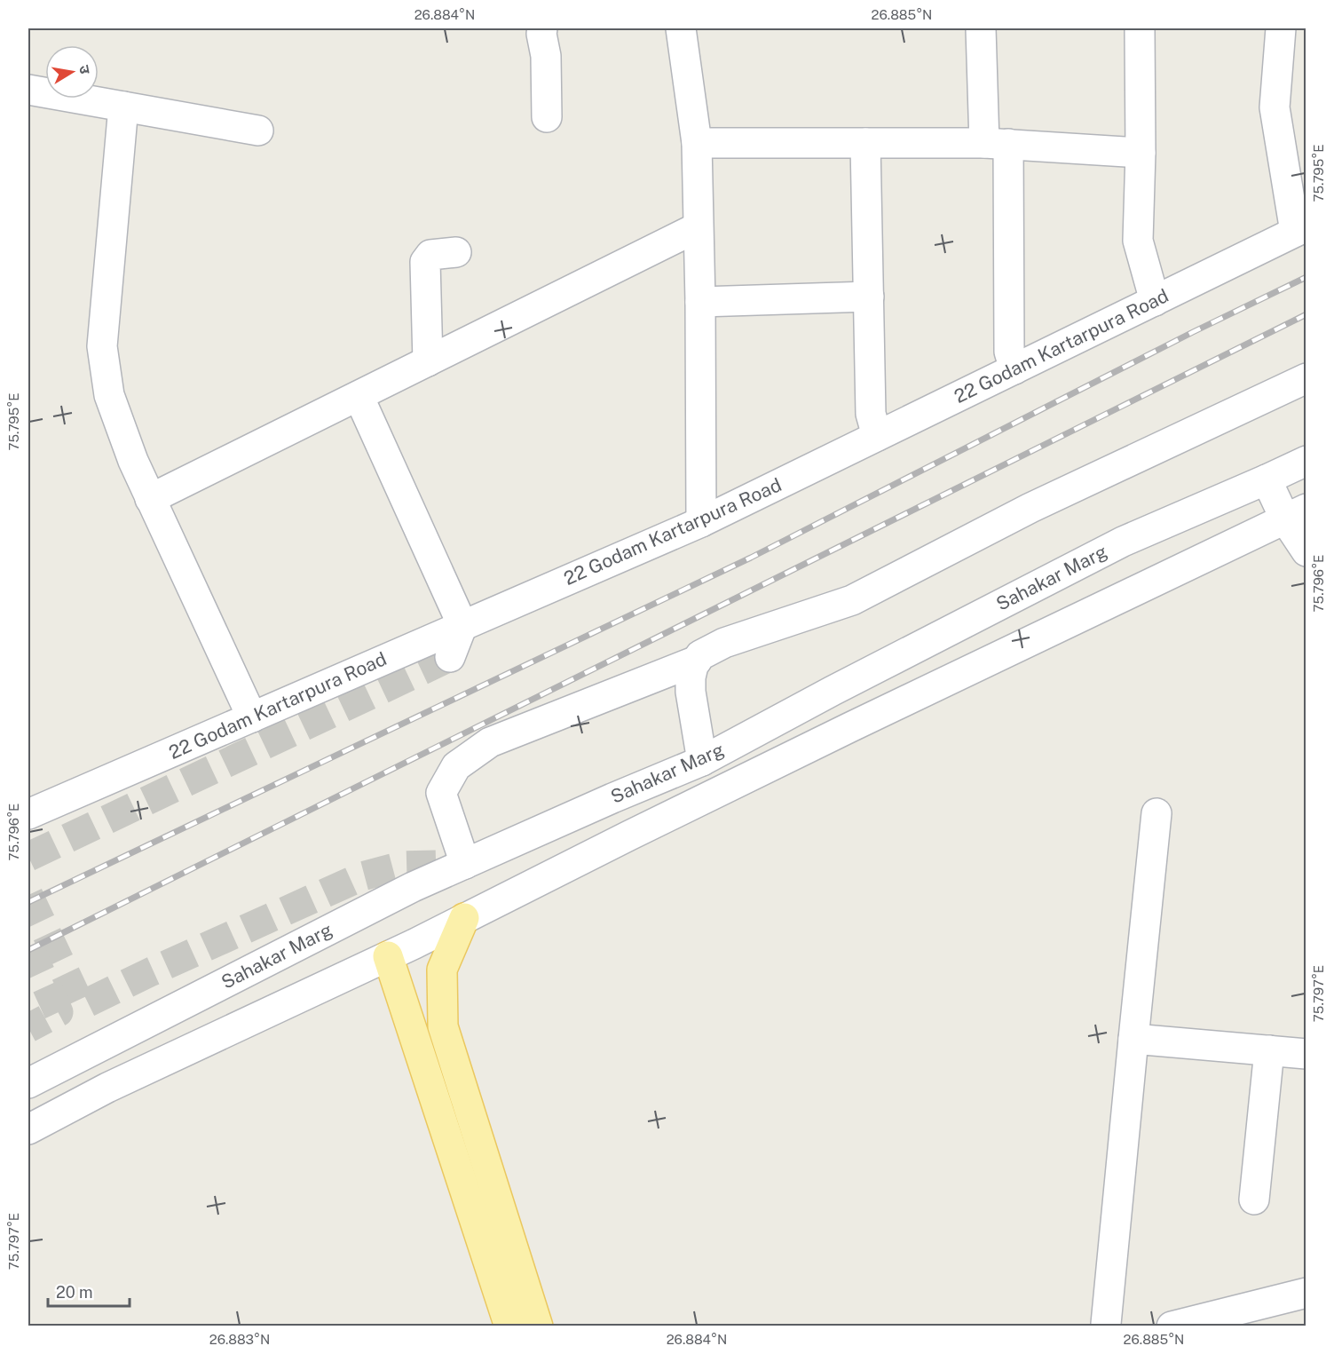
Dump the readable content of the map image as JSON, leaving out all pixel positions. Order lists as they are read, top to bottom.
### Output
{
  "streets": {
    "street": ["22 Godam Kartarpura Road", "Sahakar Marg"]
  },
  "scale_bar": "20 m",
  "north": "right",
  "coordinates": [
    "26.884°N",
    "26.885°N",
    "75.795°E",
    "75.796°E",
    "75.797°E",
    "26.883°N"
  ]
}
